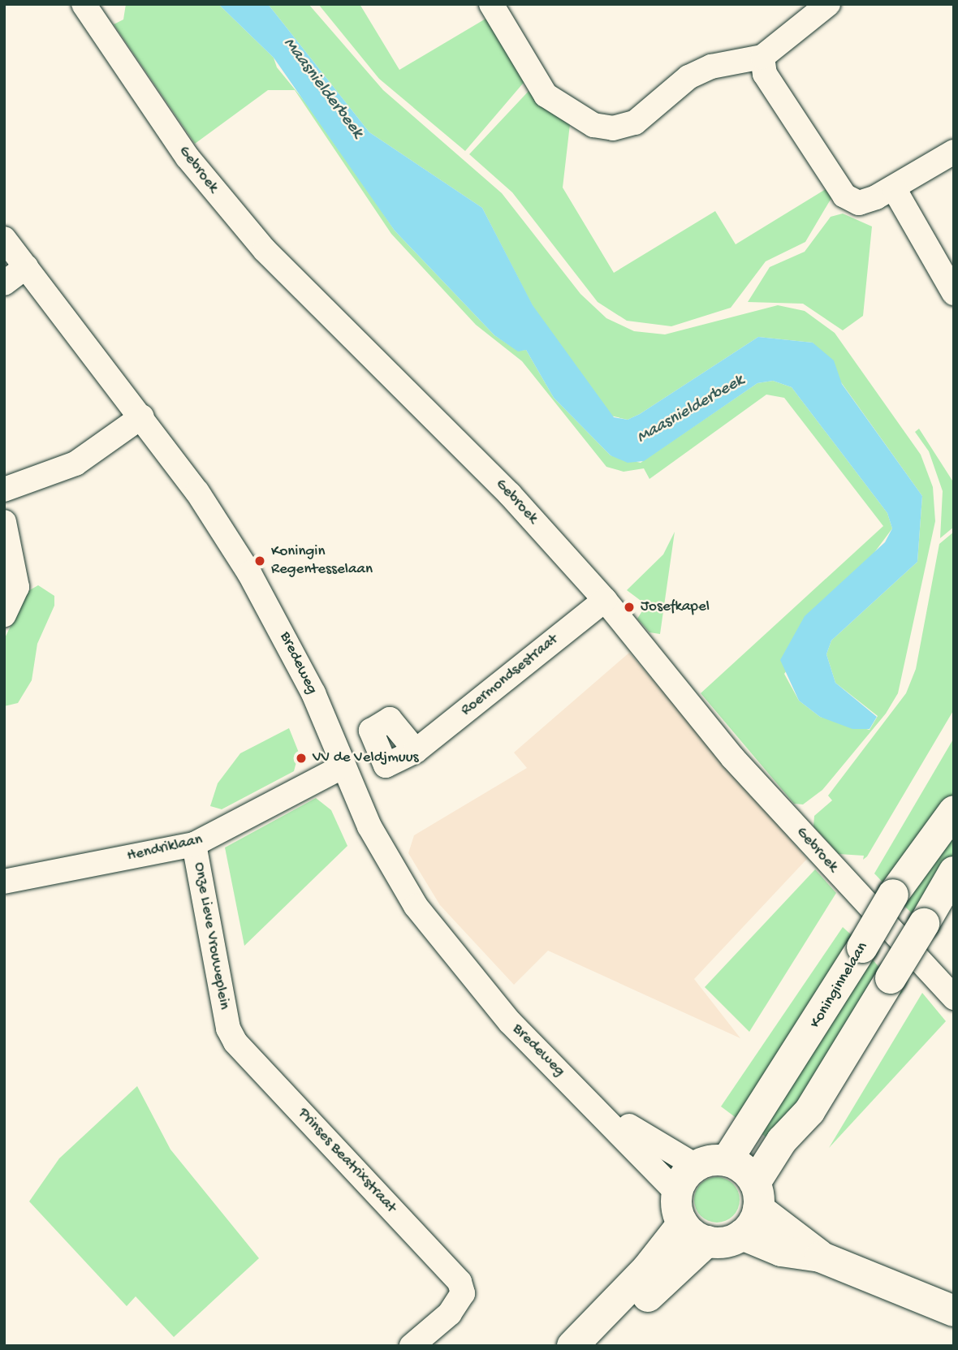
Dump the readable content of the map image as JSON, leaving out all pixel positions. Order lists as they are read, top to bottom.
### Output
{
  "streets": {
    "main road": ["Koninginnelaan"],
    "street": [
      "Gebroek",
      "Bredeweg",
      "Roermondsestraat",
      "Hendriklaan",
      "Onze Lieve Vrouweplein",
      "Prinses Beatrixstraat"
    ]
  },
  "crossings": [
    ["Gebroek", "Roermondsestraat"],
    ["Bredeweg", "Hendriklaan"],
    ["Bredeweg", "Koninginnelaan"],
    ["Hendriklaan", "Onze Lieve Vrouweplein"],
    ["Onze Lieve Vrouweplein", "Prinses Beatrixstraat"]
  ],
  "water": ["Maasnielderbeek"],
  "places": ["Koningin Regentesselaan", "Josefkapel", "VV de Veldjmuus"]
}
